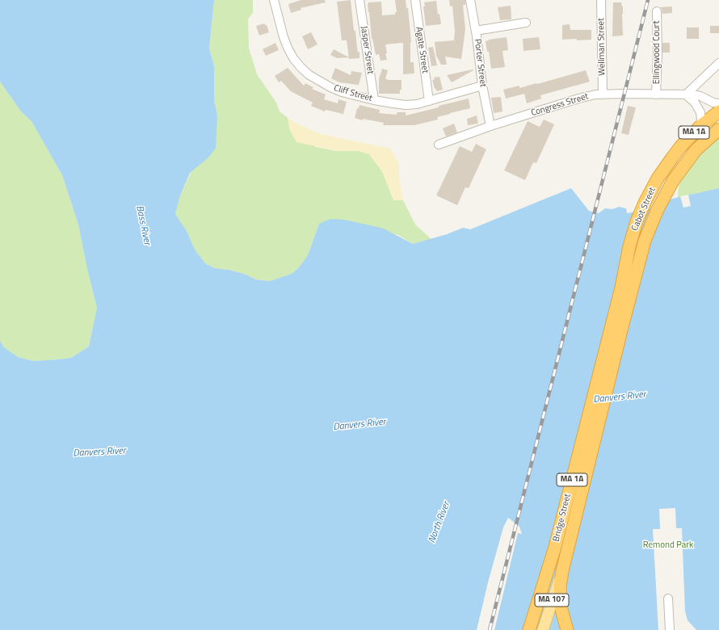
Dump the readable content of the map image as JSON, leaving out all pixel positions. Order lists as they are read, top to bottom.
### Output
{
  "streets": {
    "highway": ["MA 1A", "Cabot Street", "Bridge Street"],
    "main road": ["MA 107"],
    "street": [
      "Wellman Street",
      "Jasper Street",
      "Agate Street",
      "Ellingwood Court",
      "Porter Street",
      "Cliff Street",
      "Congress Street"
    ]
  },
  "crossings": [
    ["Wellman Street", "Congress Street"],
    ["Jasper Street", "Cliff Street"],
    ["Agate Street", "Cliff Street"],
    ["Ellingwood Court", "Congress Street"],
    ["Porter Street", "Cliff Street"],
    ["Porter Street", "Congress Street"],
    ["Cabot Street", "Bridge Street"],
    ["Bridge Street", "MA 107"]
  ],
  "water": ["Bass River", "Danvers River", "North River"],
  "parks": ["Remond Park"]
}
